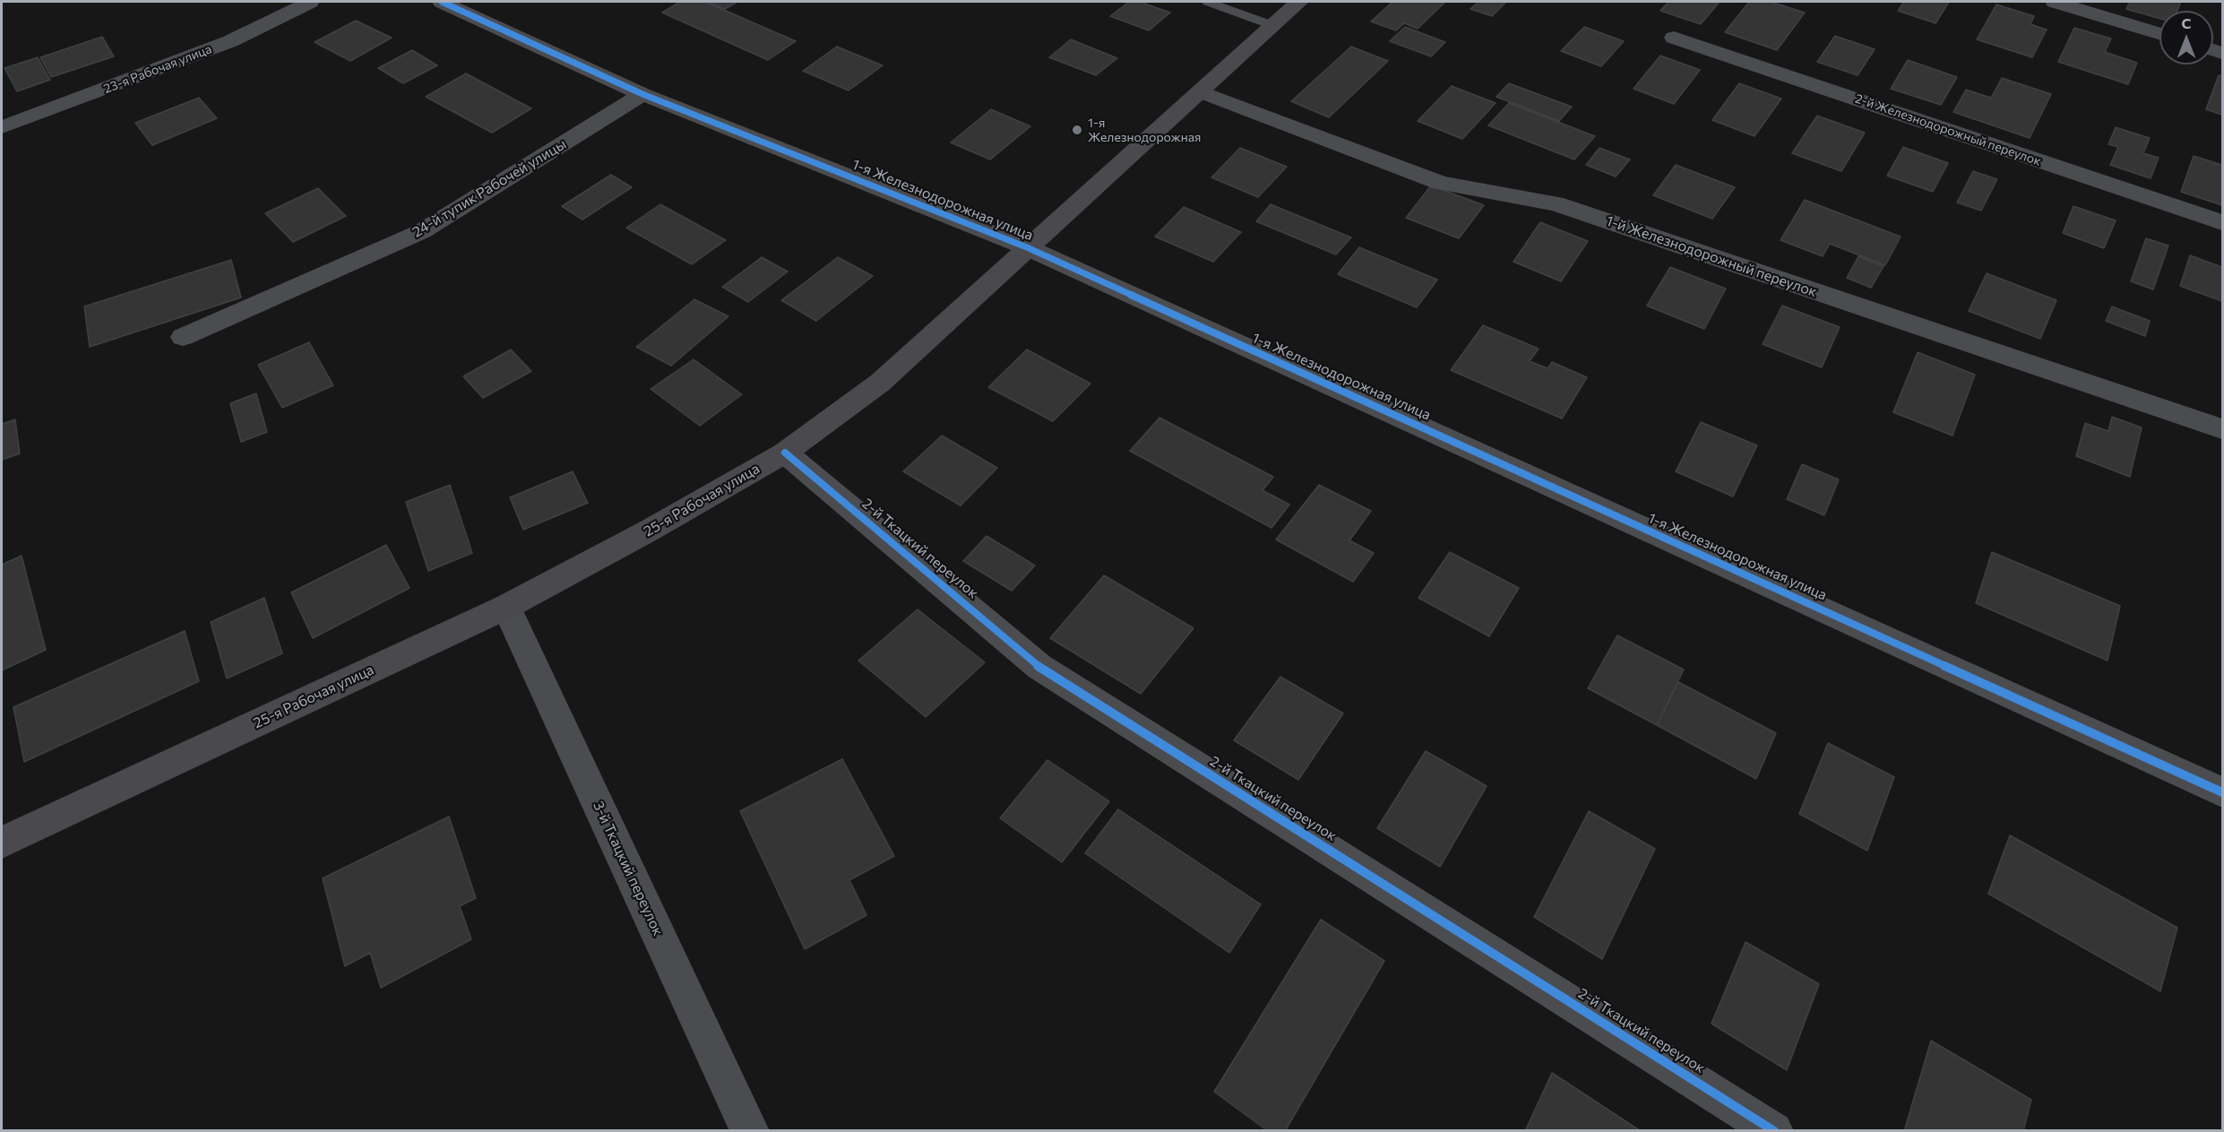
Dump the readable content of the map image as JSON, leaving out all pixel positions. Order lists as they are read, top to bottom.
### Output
{
  "streets": {
    "main road": ["25-я Рабочая улица"],
    "street": [
      "23-я Рабочая улица",
      "2-й Железнодорожный переулок",
      "24-й тупик Рабочей улицы",
      "1-я Железнодорожная улица",
      "1-й Железнодорожный переулок",
      "2-й Ткацкий переулок",
      "3-й Ткацкий переулок"
    ]
  },
  "crossings": [
    ["24-й тупик Рабочей улицы", "1-я Железнодорожная улица"],
    ["1-я Железнодорожная улица", "25-я Рабочая улица"],
    ["1-й Железнодорожный переулок", "25-я Рабочая улица"],
    ["25-я Рабочая улица", "2-й Ткацкий переулок"],
    ["25-я Рабочая улица", "3-й Ткацкий переулок"]
  ],
  "places": ["1-я Железнодорожная"],
  "north": "top"
}
